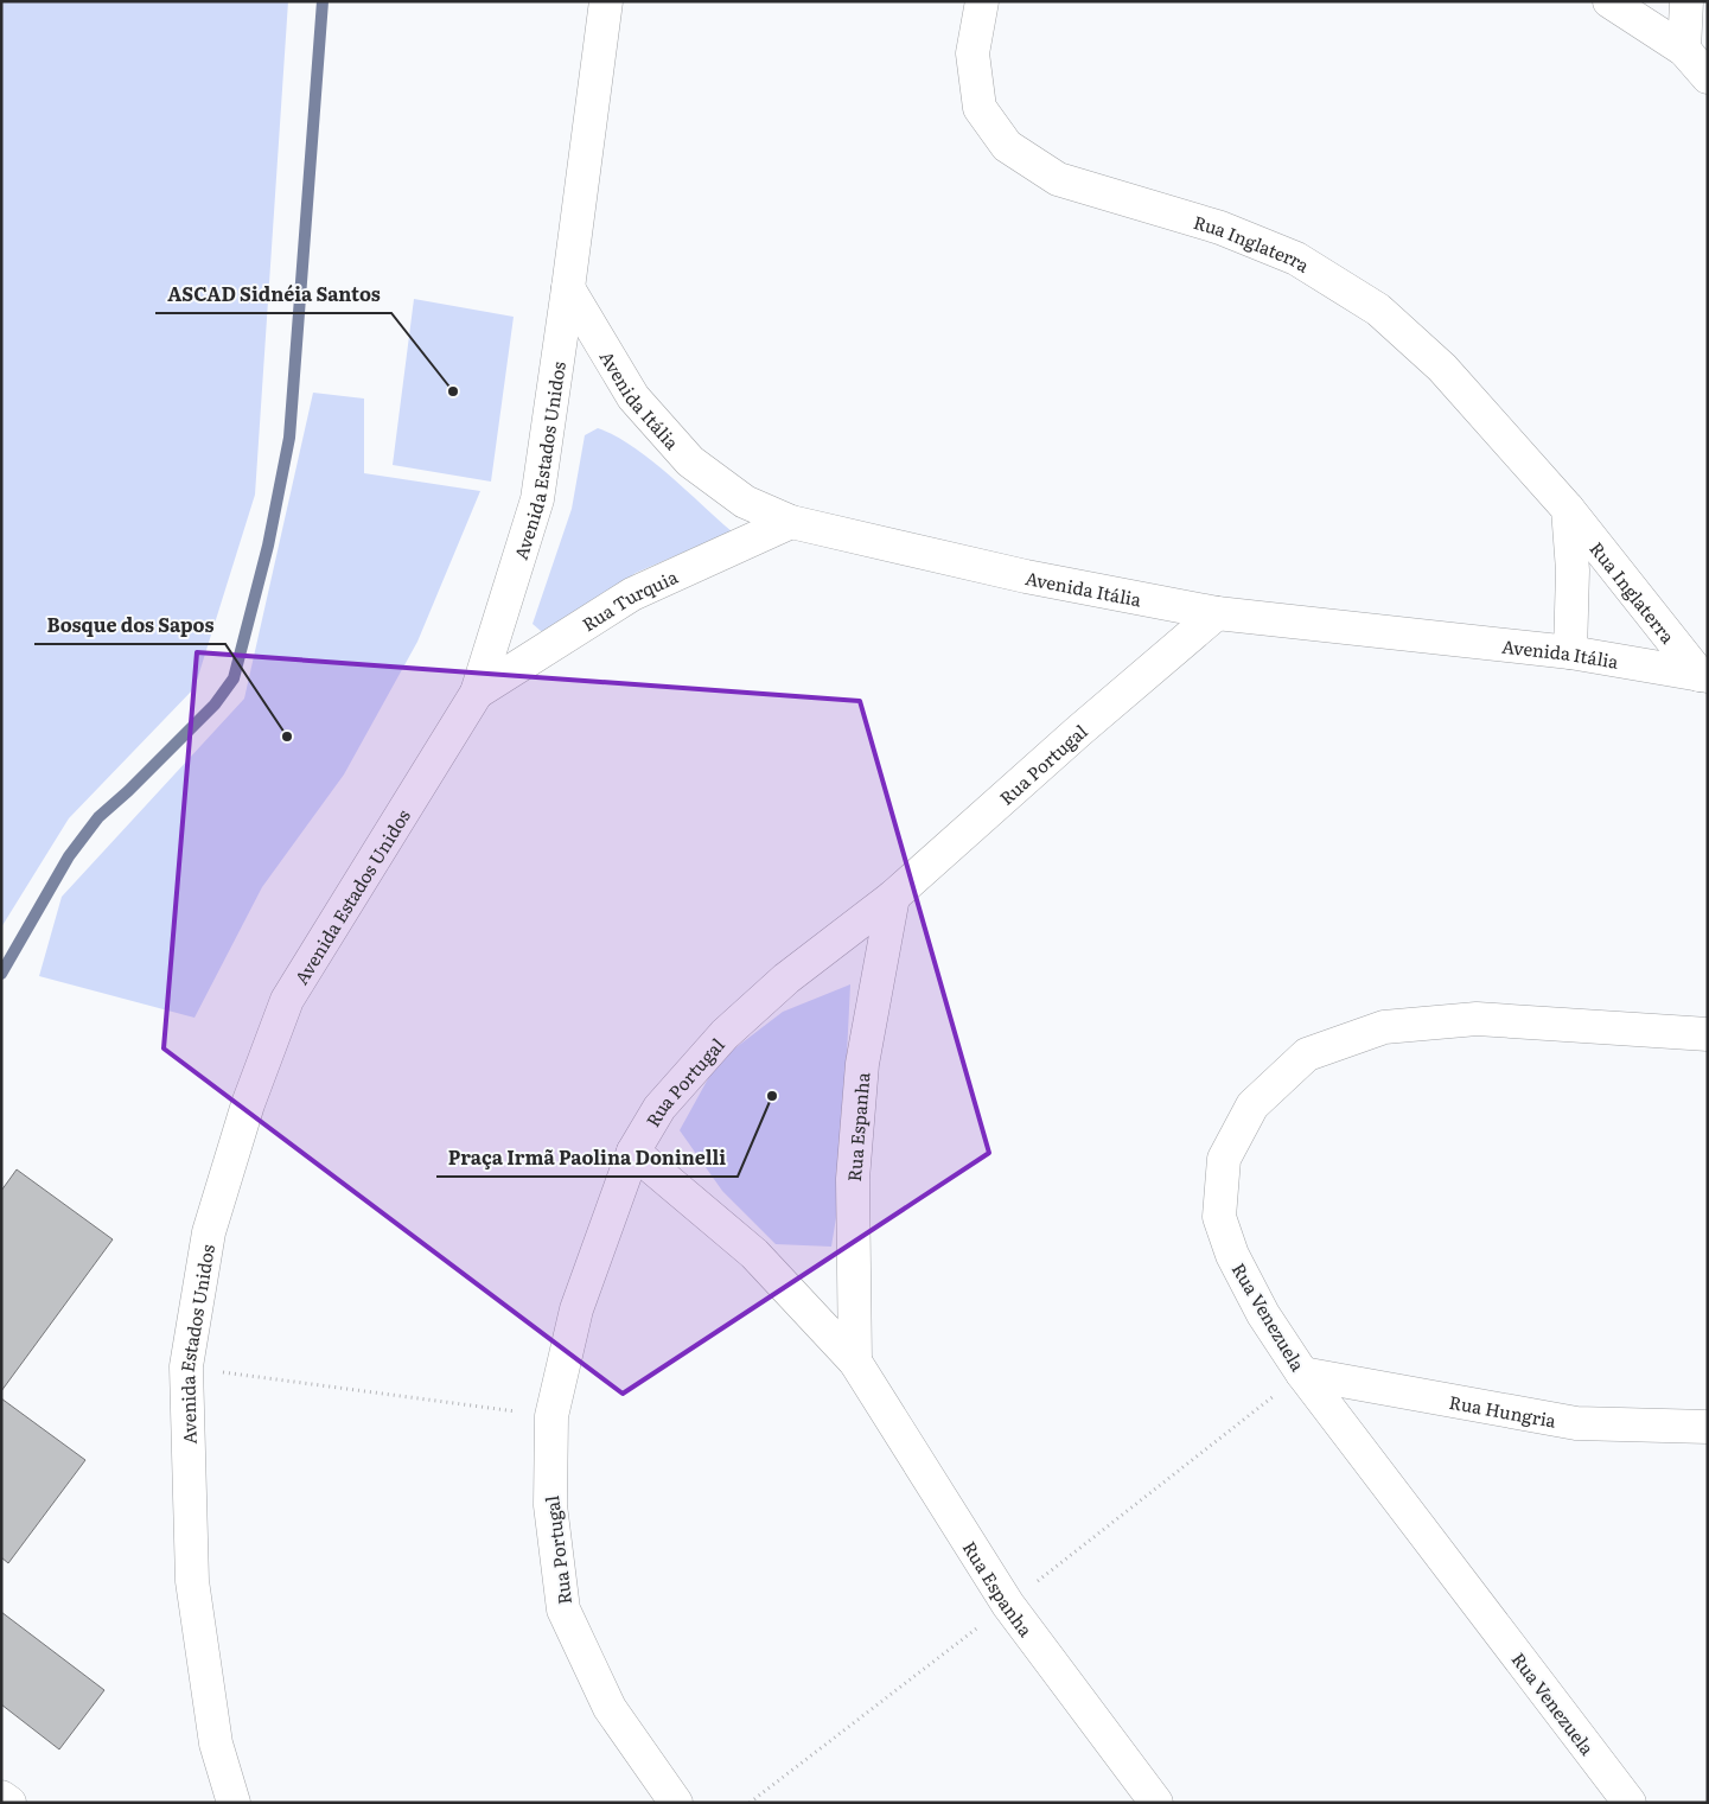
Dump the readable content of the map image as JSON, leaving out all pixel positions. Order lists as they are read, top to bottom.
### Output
{
  "streets": {
    "street": [
      "Rua Inglaterra",
      "Avenida Itália",
      "Avenida Estados Unidos",
      "Rua Turquia",
      "Rua Portugal",
      "Rua Espanha",
      "Rua Venezuela",
      "Rua Hungria"
    ]
  },
  "crossings": [
    ["Rua Inglaterra", "Avenida Itália"],
    ["Avenida Itália", "Avenida Estados Unidos"],
    ["Avenida Itália", "Rua Turquia"],
    ["Avenida Itália", "Rua Portugal"],
    ["Avenida Estados Unidos", "Rua Turquia"],
    ["Rua Portugal", "Rua Espanha"],
    ["Rua Venezuela", "Rua Hungria"]
  ],
  "places": ["ASCAD Sidnéia Santos", "Bosque dos Sapos", "Praça Irmã Paolina Doninelli"]
}
